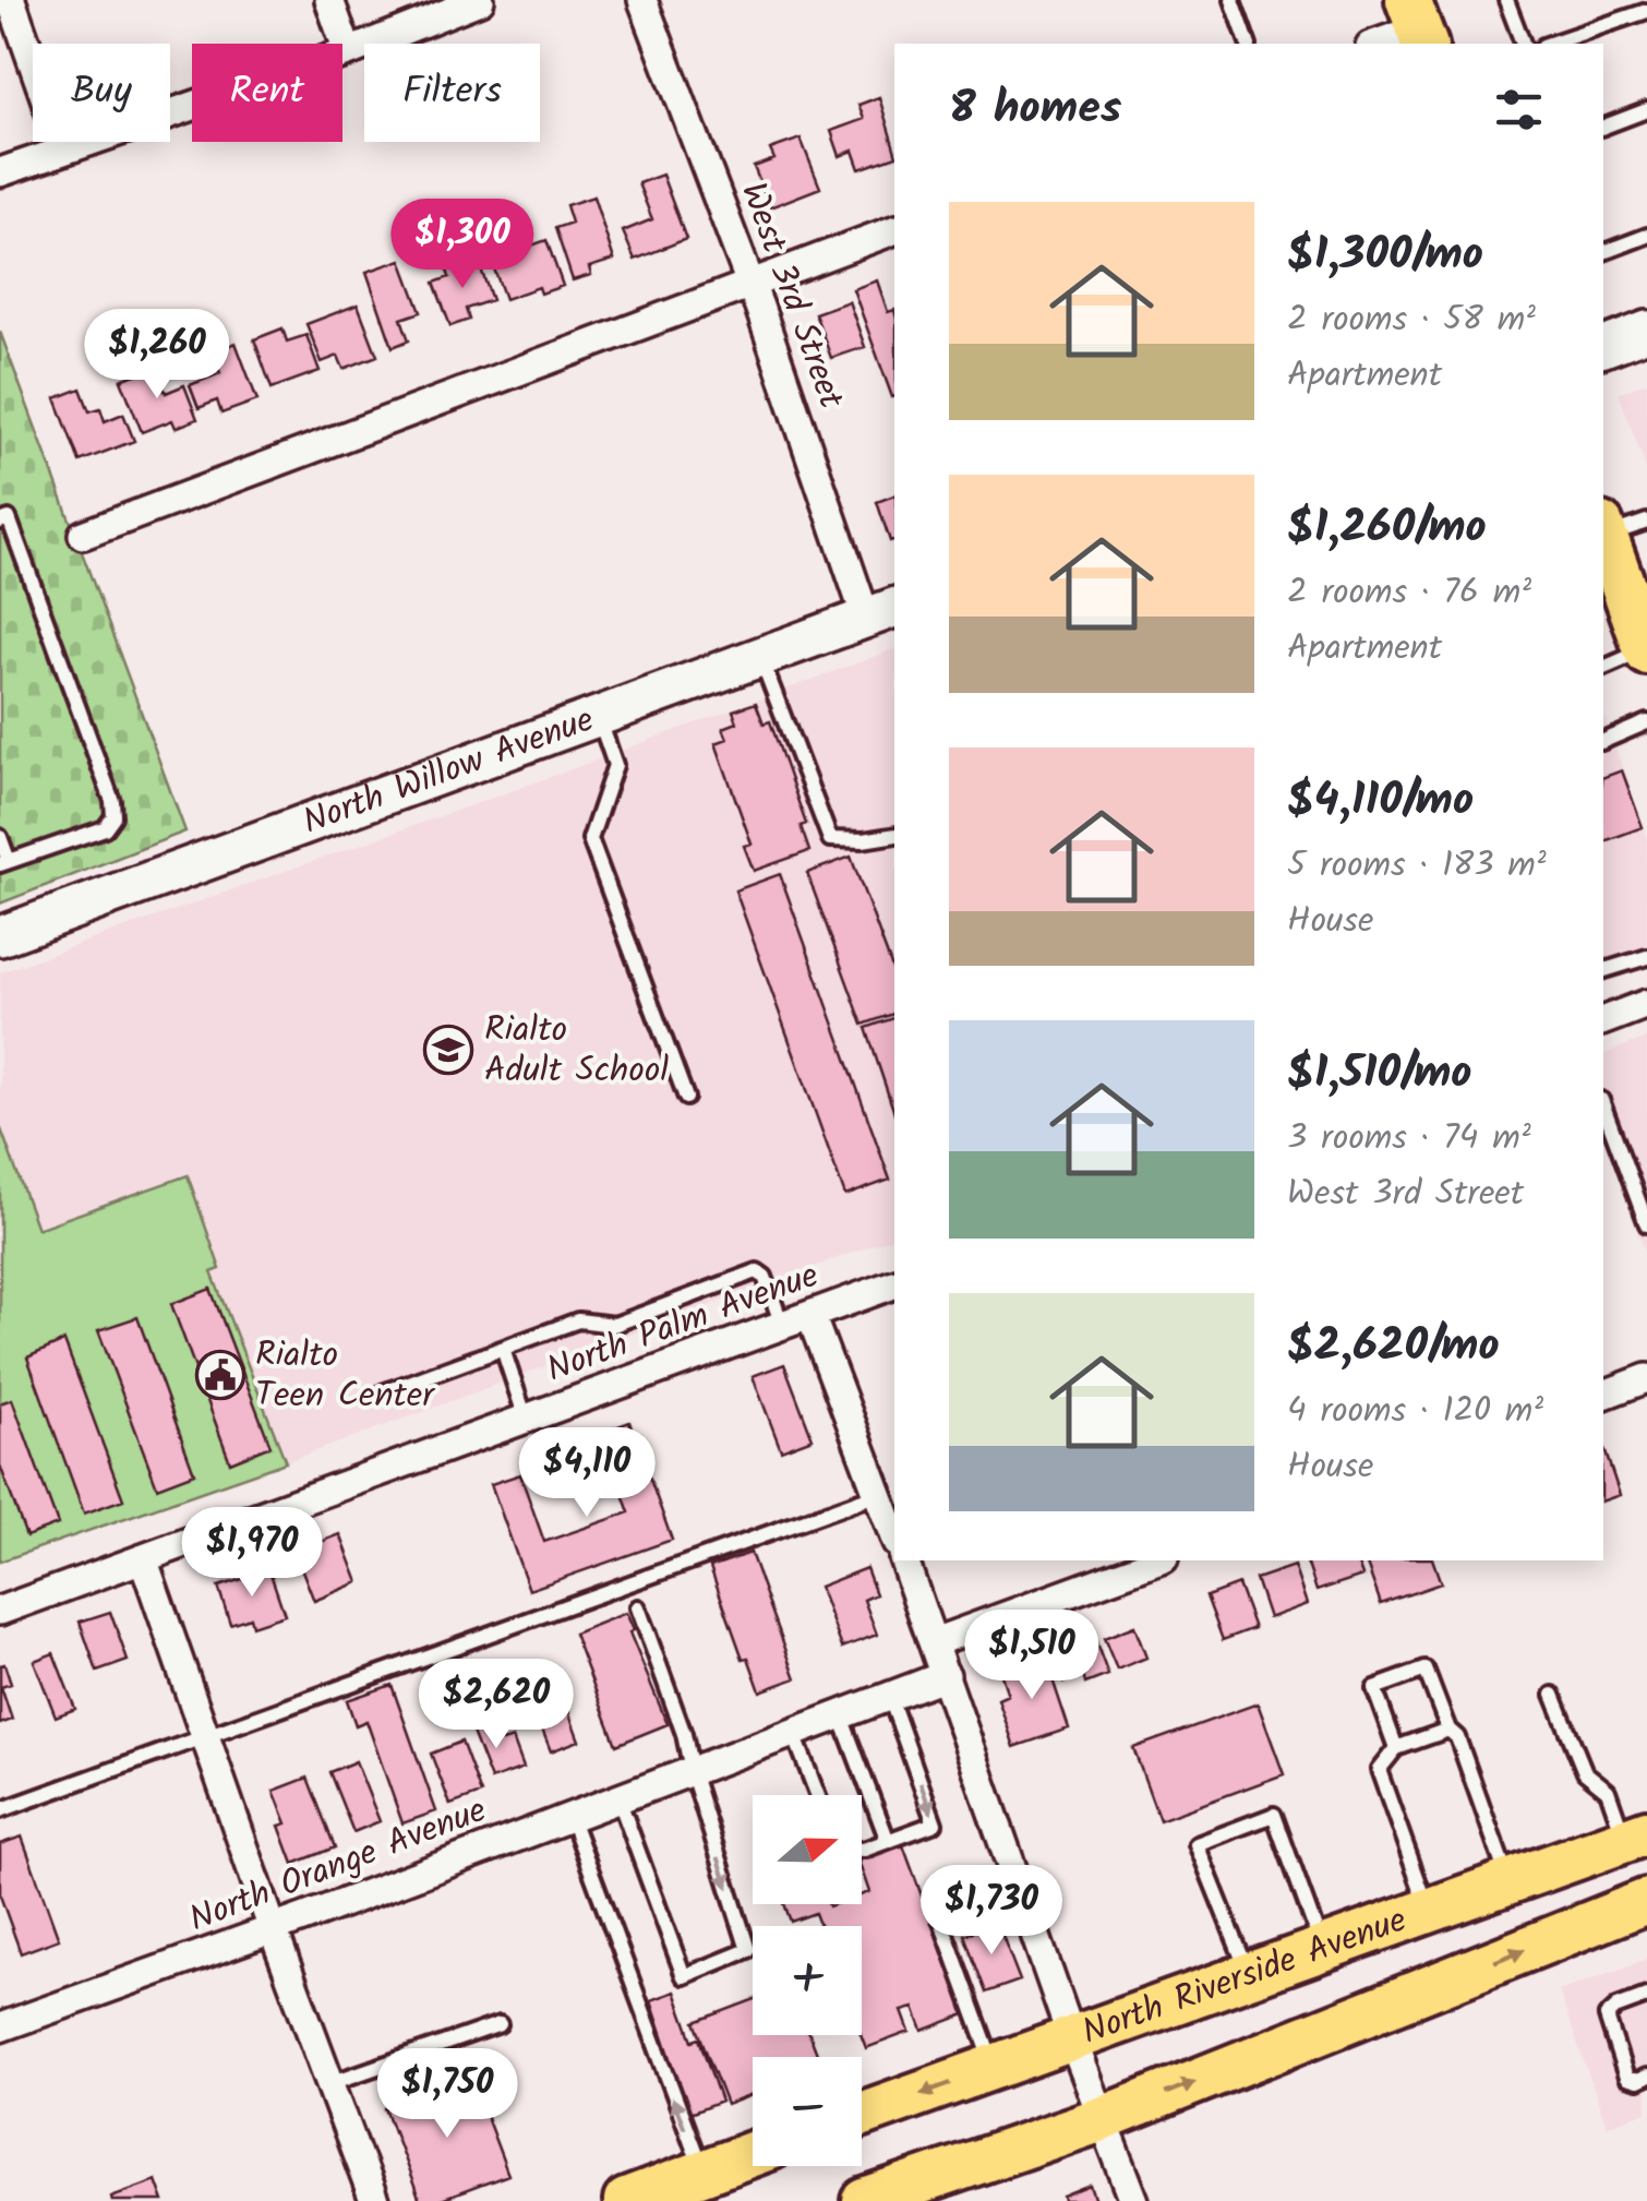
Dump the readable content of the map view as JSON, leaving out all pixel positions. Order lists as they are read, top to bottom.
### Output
{
  "streets": {
    "main road": ["North Riverside Avenue"],
    "street": [
      "West 3rd Street",
      "North Willow Avenue",
      "North Palm Avenue",
      "North Orange Avenue"
    ]
  },
  "crossings": [
    ["West 3rd Street", "North Willow Avenue"]
  ],
  "places": {
    "school or university": ["Rialto Adult School"],
    "public building": ["Rialto Teen Center"]
  },
  "north": "right",
  "page": {
    "chip": ["Buy", "Rent", "Filters"],
    "heading": "8 homes",
    "list": [
      {
        "name": "$1,300/mo",
        "note": "2 rooms · 58 m² · Apartment"
      },
      {
        "name": "$1,260/mo",
        "note": "2 rooms · 76 m² · Apartment"
      },
      {
        "name": "$4,110/mo",
        "note": "5 rooms · 183 m² · House"
      },
      {
        "name": "$1,510/mo",
        "note": "3 rooms · 74 m² · West 3rd Street"
      },
      {
        "name": "$2,620/mo",
        "note": "4 rooms · 120 m² · House"
      }
    ],
    "price": [
      "$1,300",
      "$1,260",
      "$4,110",
      "$1,970",
      "$1,510",
      "$2,620",
      "$1,730",
      "$1,750"
    ],
    "map_buttons": ["+", "−"]
  }
}
